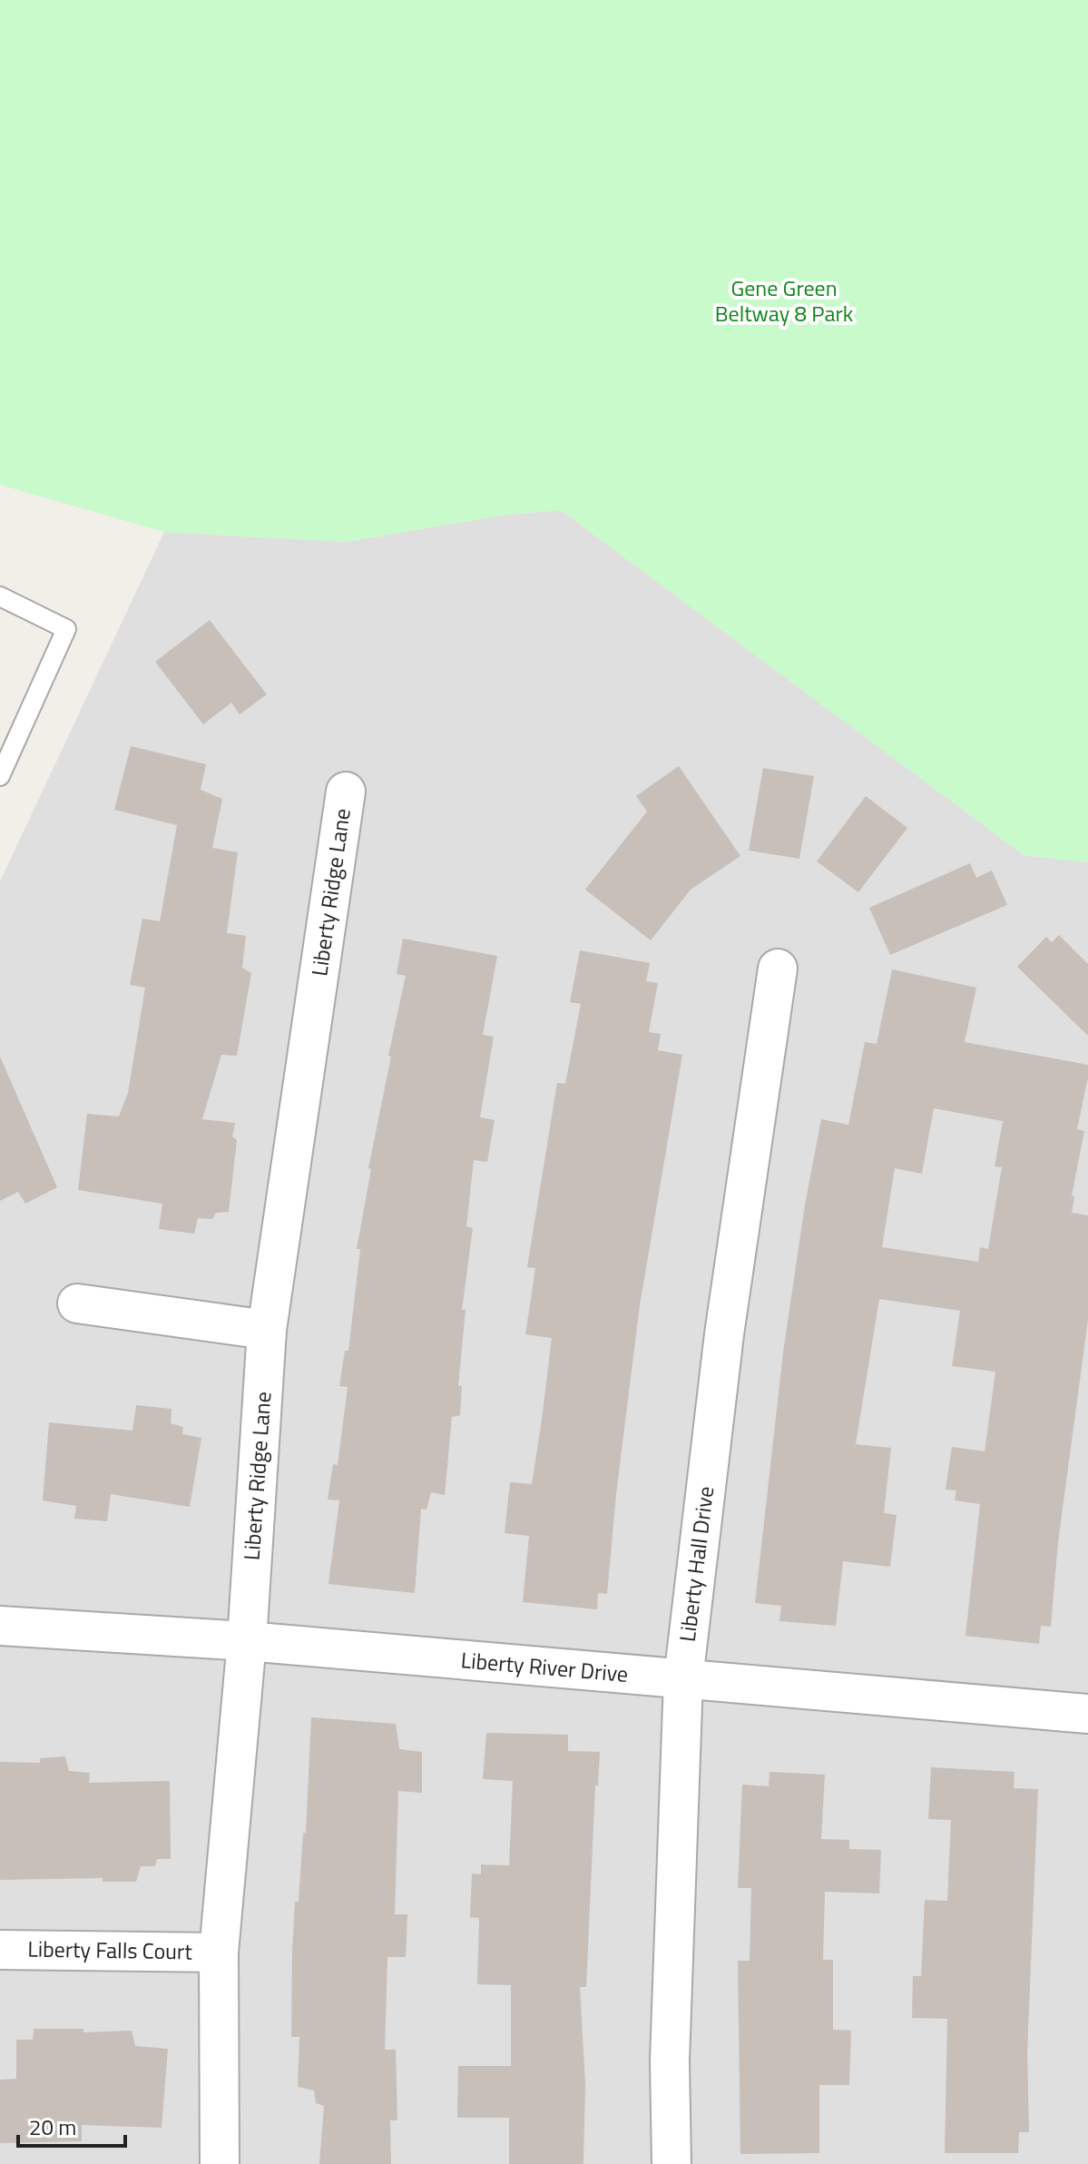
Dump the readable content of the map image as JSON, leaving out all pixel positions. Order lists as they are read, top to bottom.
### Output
{
  "streets": {
    "street": [
      "Liberty Ridge Lane",
      "Liberty Hall Drive",
      "Liberty River Drive",
      "Liberty Falls Court"
    ]
  },
  "crossings": [
    ["Liberty Ridge Lane", "Liberty River Drive"],
    ["Liberty Ridge Lane", "Liberty Falls Court"],
    ["Liberty Hall Drive", "Liberty River Drive"]
  ],
  "parks": ["Gene Green Beltway 8 Park"],
  "scale_bar": "20 m"
}
